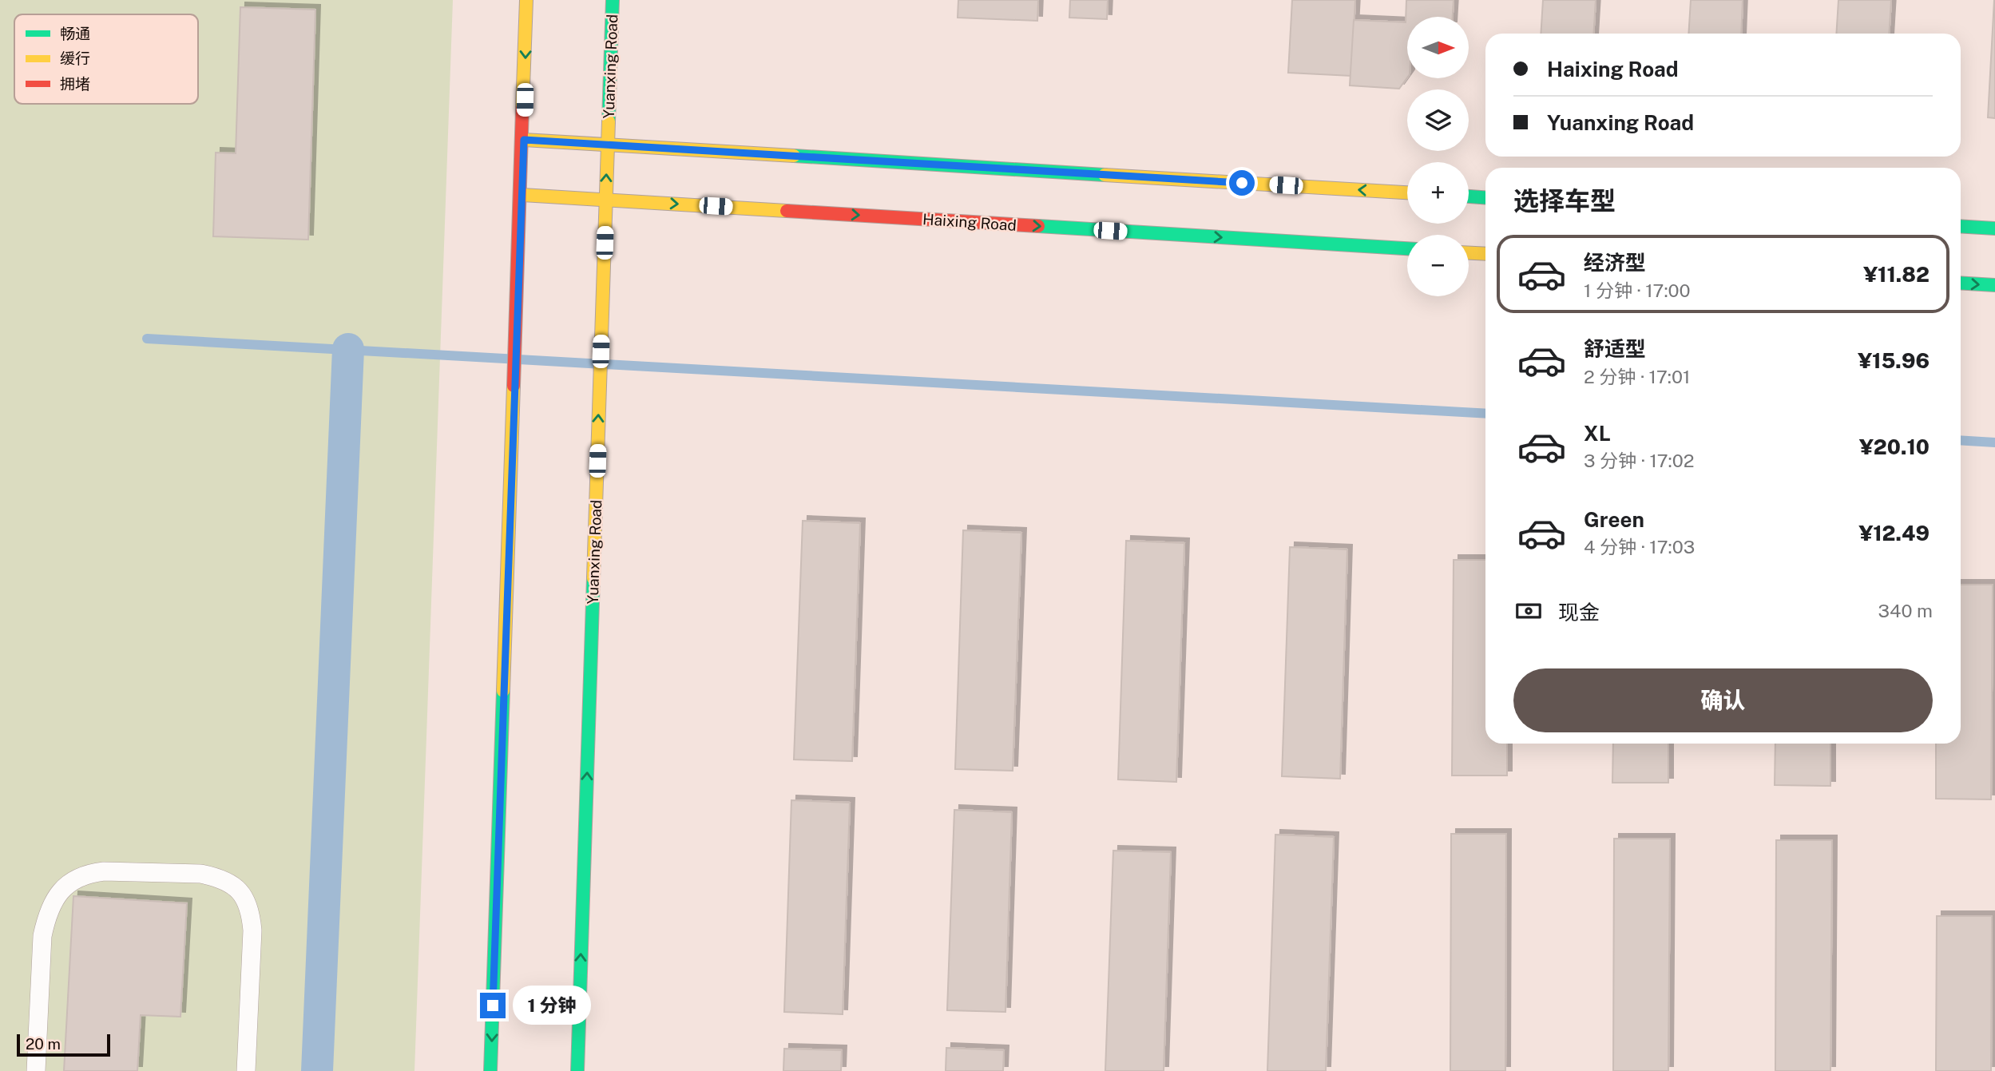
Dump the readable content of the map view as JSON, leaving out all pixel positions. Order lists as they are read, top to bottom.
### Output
{
  "streets": {
    "main road": ["Yuanxing Road", "Haixing Road"]
  },
  "crossings": [
    ["Yuanxing Road", "Haixing Road"]
  ],
  "legend": ["畅通", "缓行", "拥堵"],
  "scale_bar": "20 m",
  "north": "right",
  "page": {
    "map_buttons": ["+", "−"],
    "banner": ["Haixing Road", "Yuanxing Road"],
    "heading": "选择车型",
    "list": [
      {
        "name": "经济型",
        "note": "1 分钟 · 17:00",
        "value": "¥11.82"
      },
      {
        "name": "舒适型",
        "note": "2 分钟 · 17:01",
        "value": "¥15.96"
      },
      {
        "name": "XL",
        "note": "3 分钟 · 17:02",
        "value": "¥20.10"
      },
      {
        "name": "Green",
        "note": "4 分钟 · 17:03",
        "value": "¥12.49"
      }
    ],
    "pay": ["现金", "340 m"],
    "buttons": "确认",
    "bubble": "1 分钟",
    "scale": "20 m"
  }
}
